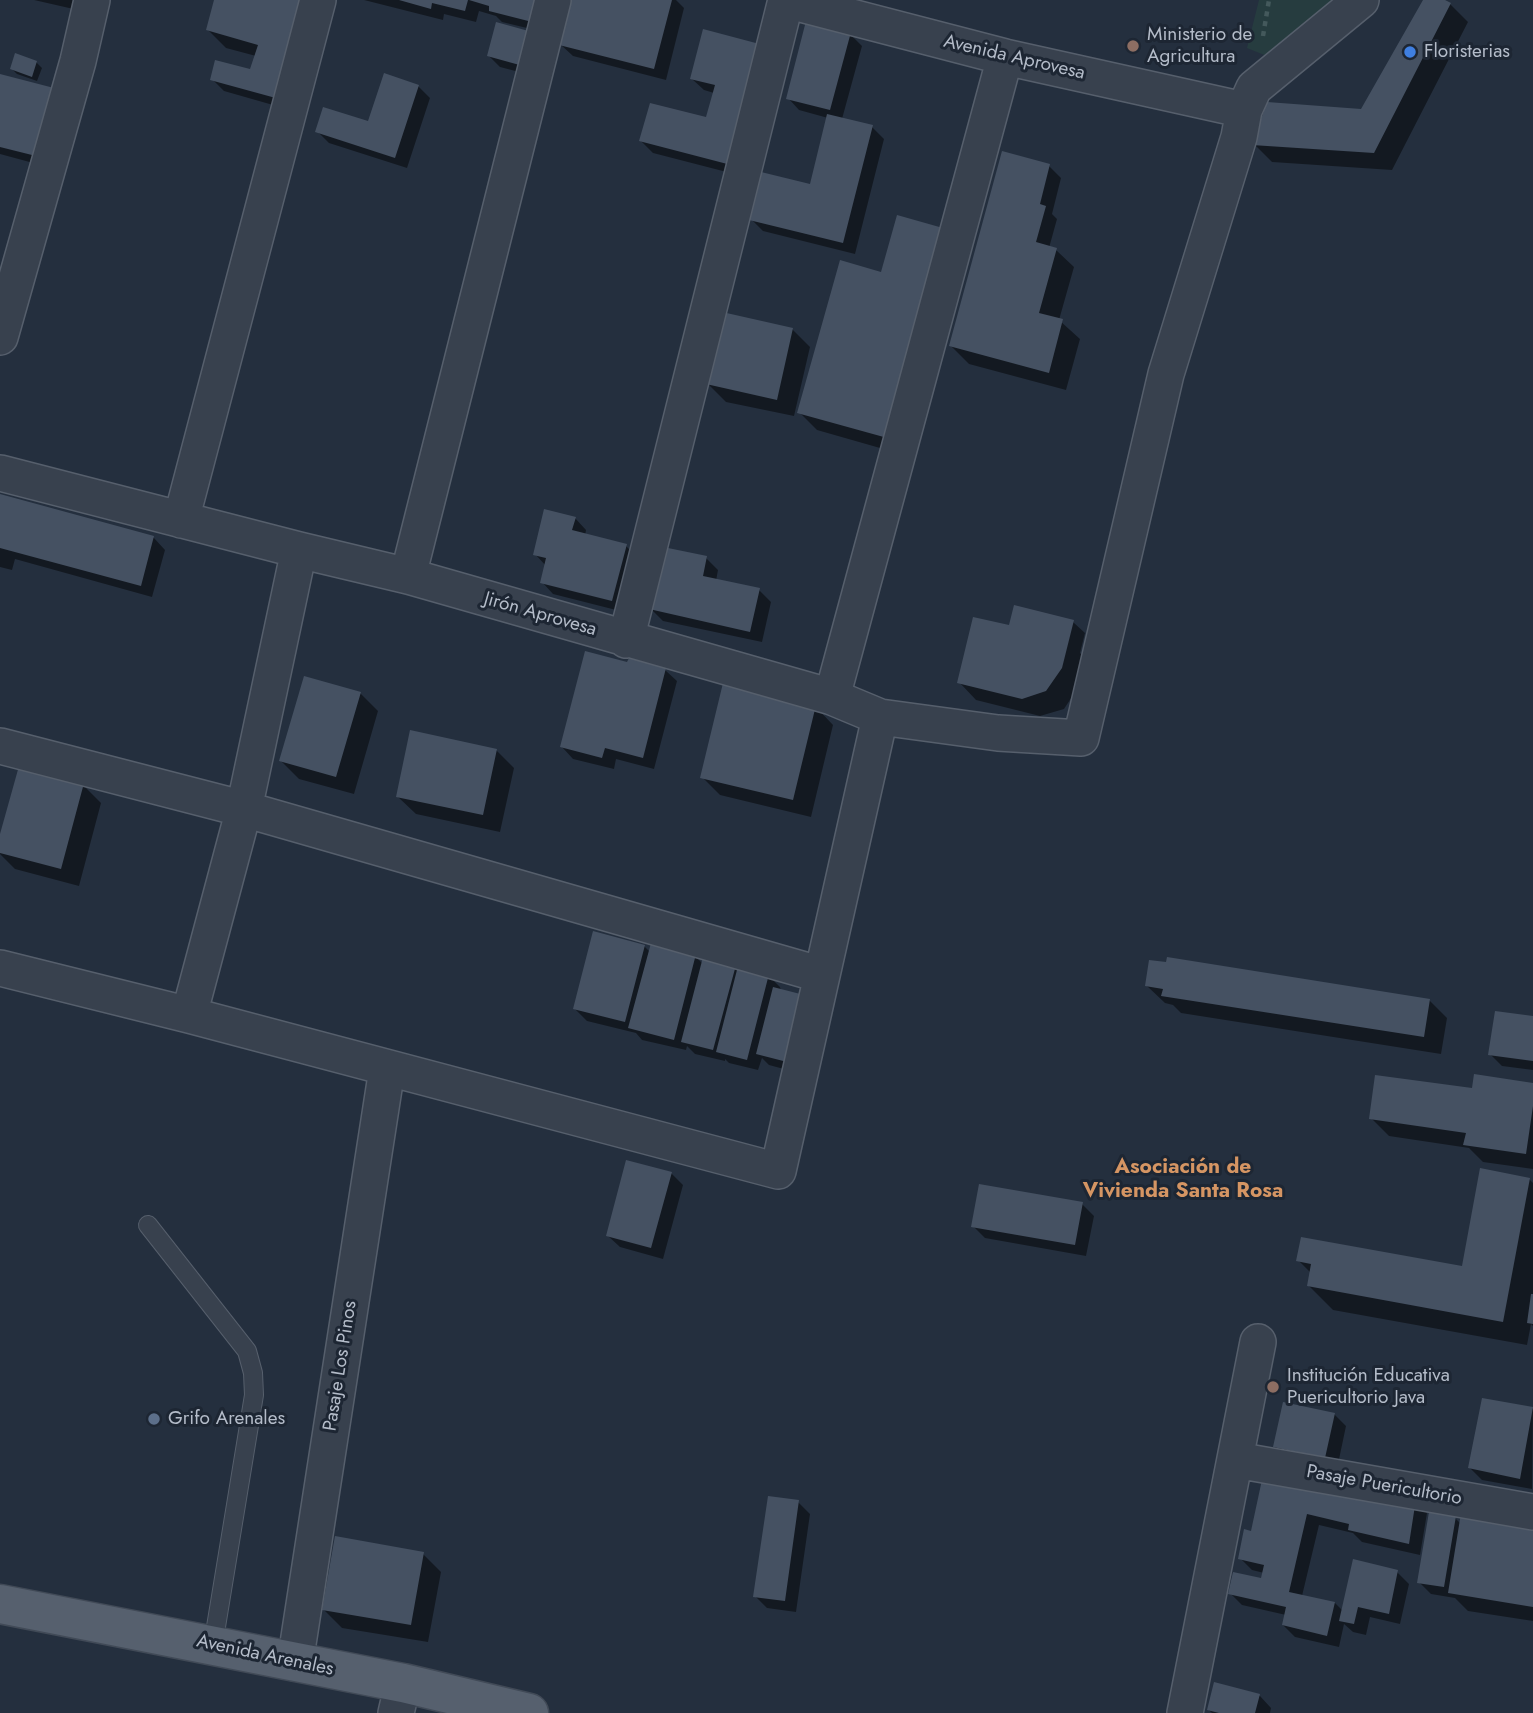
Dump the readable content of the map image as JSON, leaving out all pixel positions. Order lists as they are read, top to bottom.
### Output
{
  "streets": {
    "main road": ["Avenida Arenales"],
    "street": [
      "Avenida Aprovesa",
      "Jirón Aprovesa",
      "Pasaje Los Pinos",
      "Pasaje Puericultorio"
    ]
  },
  "crossings": [
    ["Avenida Aprovesa", "Jirón Aprovesa"],
    ["Pasaje Los Pinos", "Avenida Arenales"]
  ],
  "districts": ["Asociación de Vivienda Santa Rosa"],
  "places": [
    "Ministerio de Agricultura",
    "Floristerias",
    "Institución Educativa Puericultorio Java",
    "Grifo Arenales"
  ]
}
